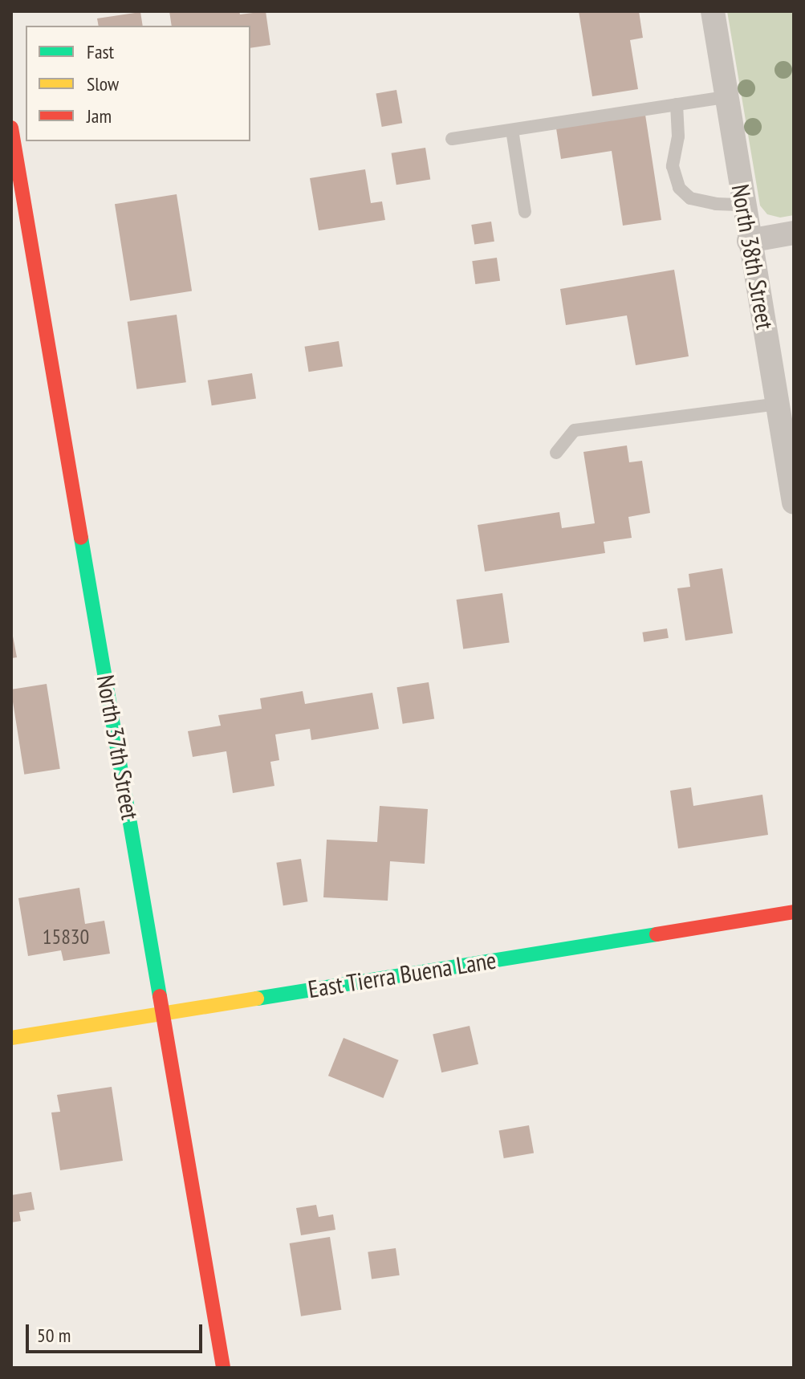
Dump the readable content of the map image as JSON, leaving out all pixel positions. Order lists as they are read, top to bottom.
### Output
{
  "streets": {
    "street": ["North 38th Street", "North 37th Street", "East Tierra Buena Lane"]
  },
  "crossings": [
    ["North 37th Street", "East Tierra Buena Lane"]
  ],
  "house_numbers": ["15830"],
  "legend": ["Fast", "Slow", "Jam"],
  "scale_bar": "50 m"
}
